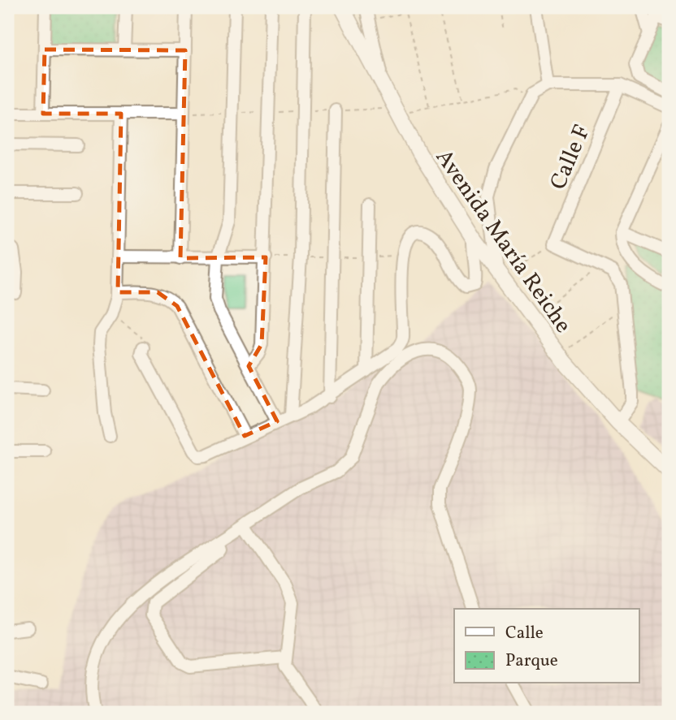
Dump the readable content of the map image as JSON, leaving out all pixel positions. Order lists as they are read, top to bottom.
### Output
{
  "streets": {
    "main road": ["Avenida María Reiche"],
    "street": ["Calle F"]
  },
  "legend": ["Calle", "Parque"]
}
